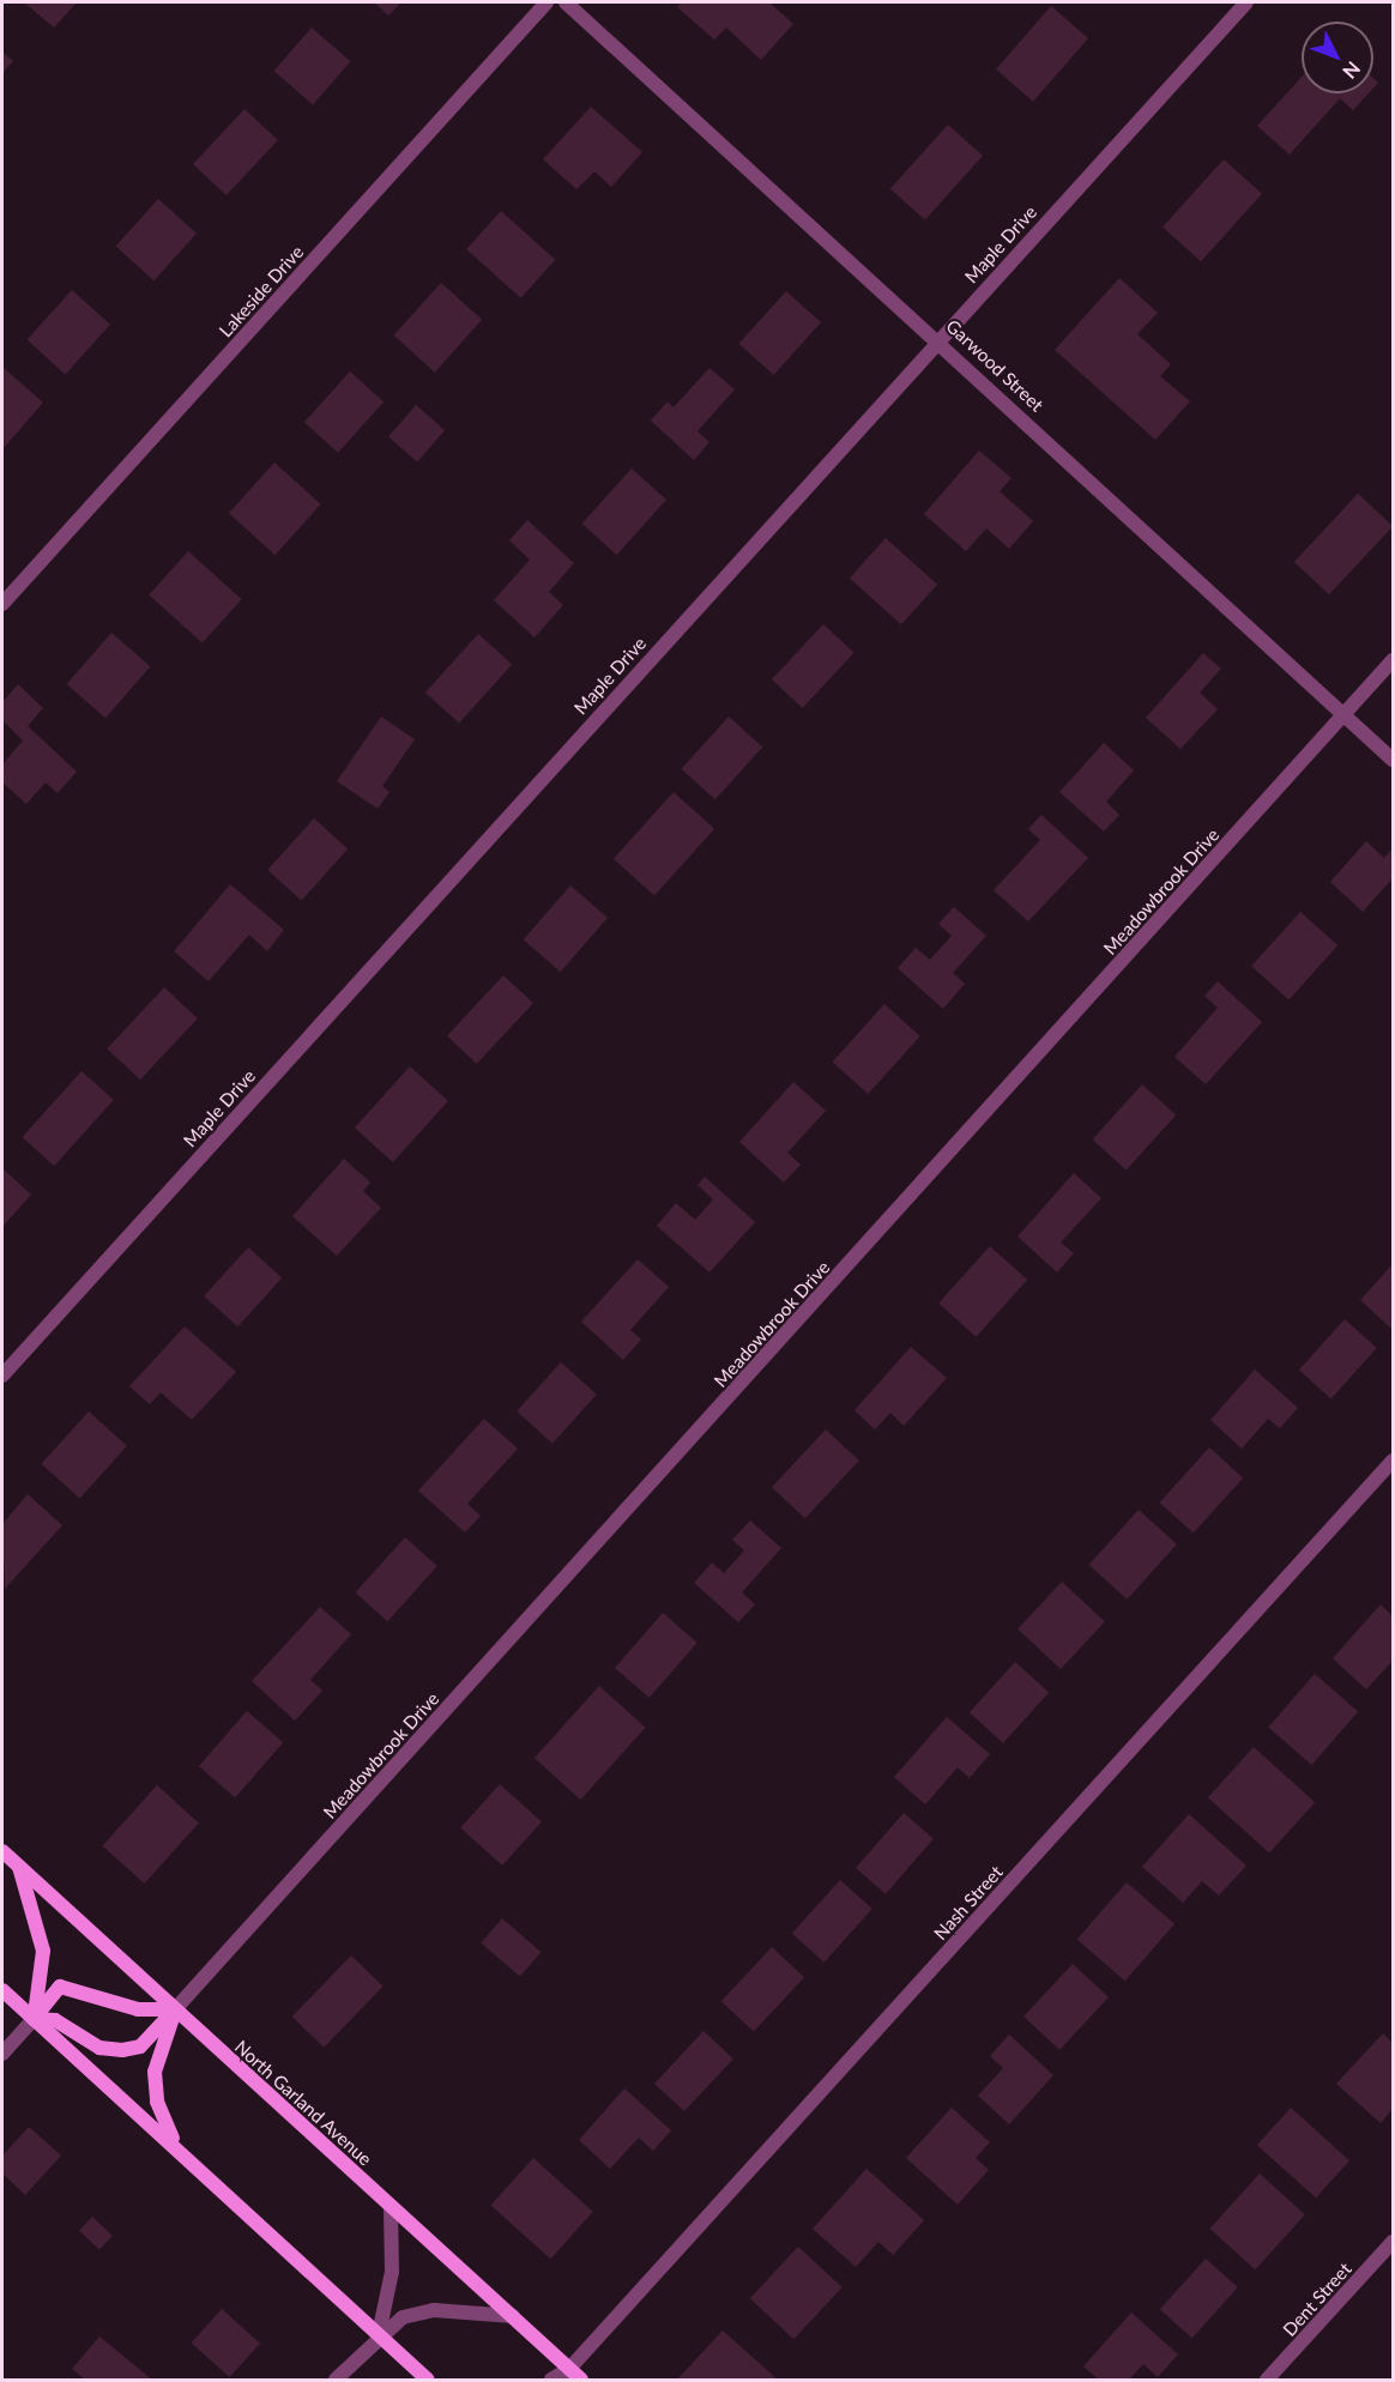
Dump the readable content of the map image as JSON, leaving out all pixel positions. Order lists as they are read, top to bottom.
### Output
{
  "streets": {
    "main road": ["North Garland Avenue"],
    "street": [
      "Maple Drive",
      "Lakeside Drive",
      "Garwood Street",
      "Meadowbrook Drive",
      "Nash Street",
      "Dent Street"
    ]
  },
  "crossings": [
    ["Maple Drive", "Garwood Street"],
    ["Garwood Street", "Meadowbrook Drive"],
    ["Meadowbrook Drive", "North Garland Avenue"],
    ["Nash Street", "North Garland Avenue"]
  ],
  "north": "bottom right"
}
